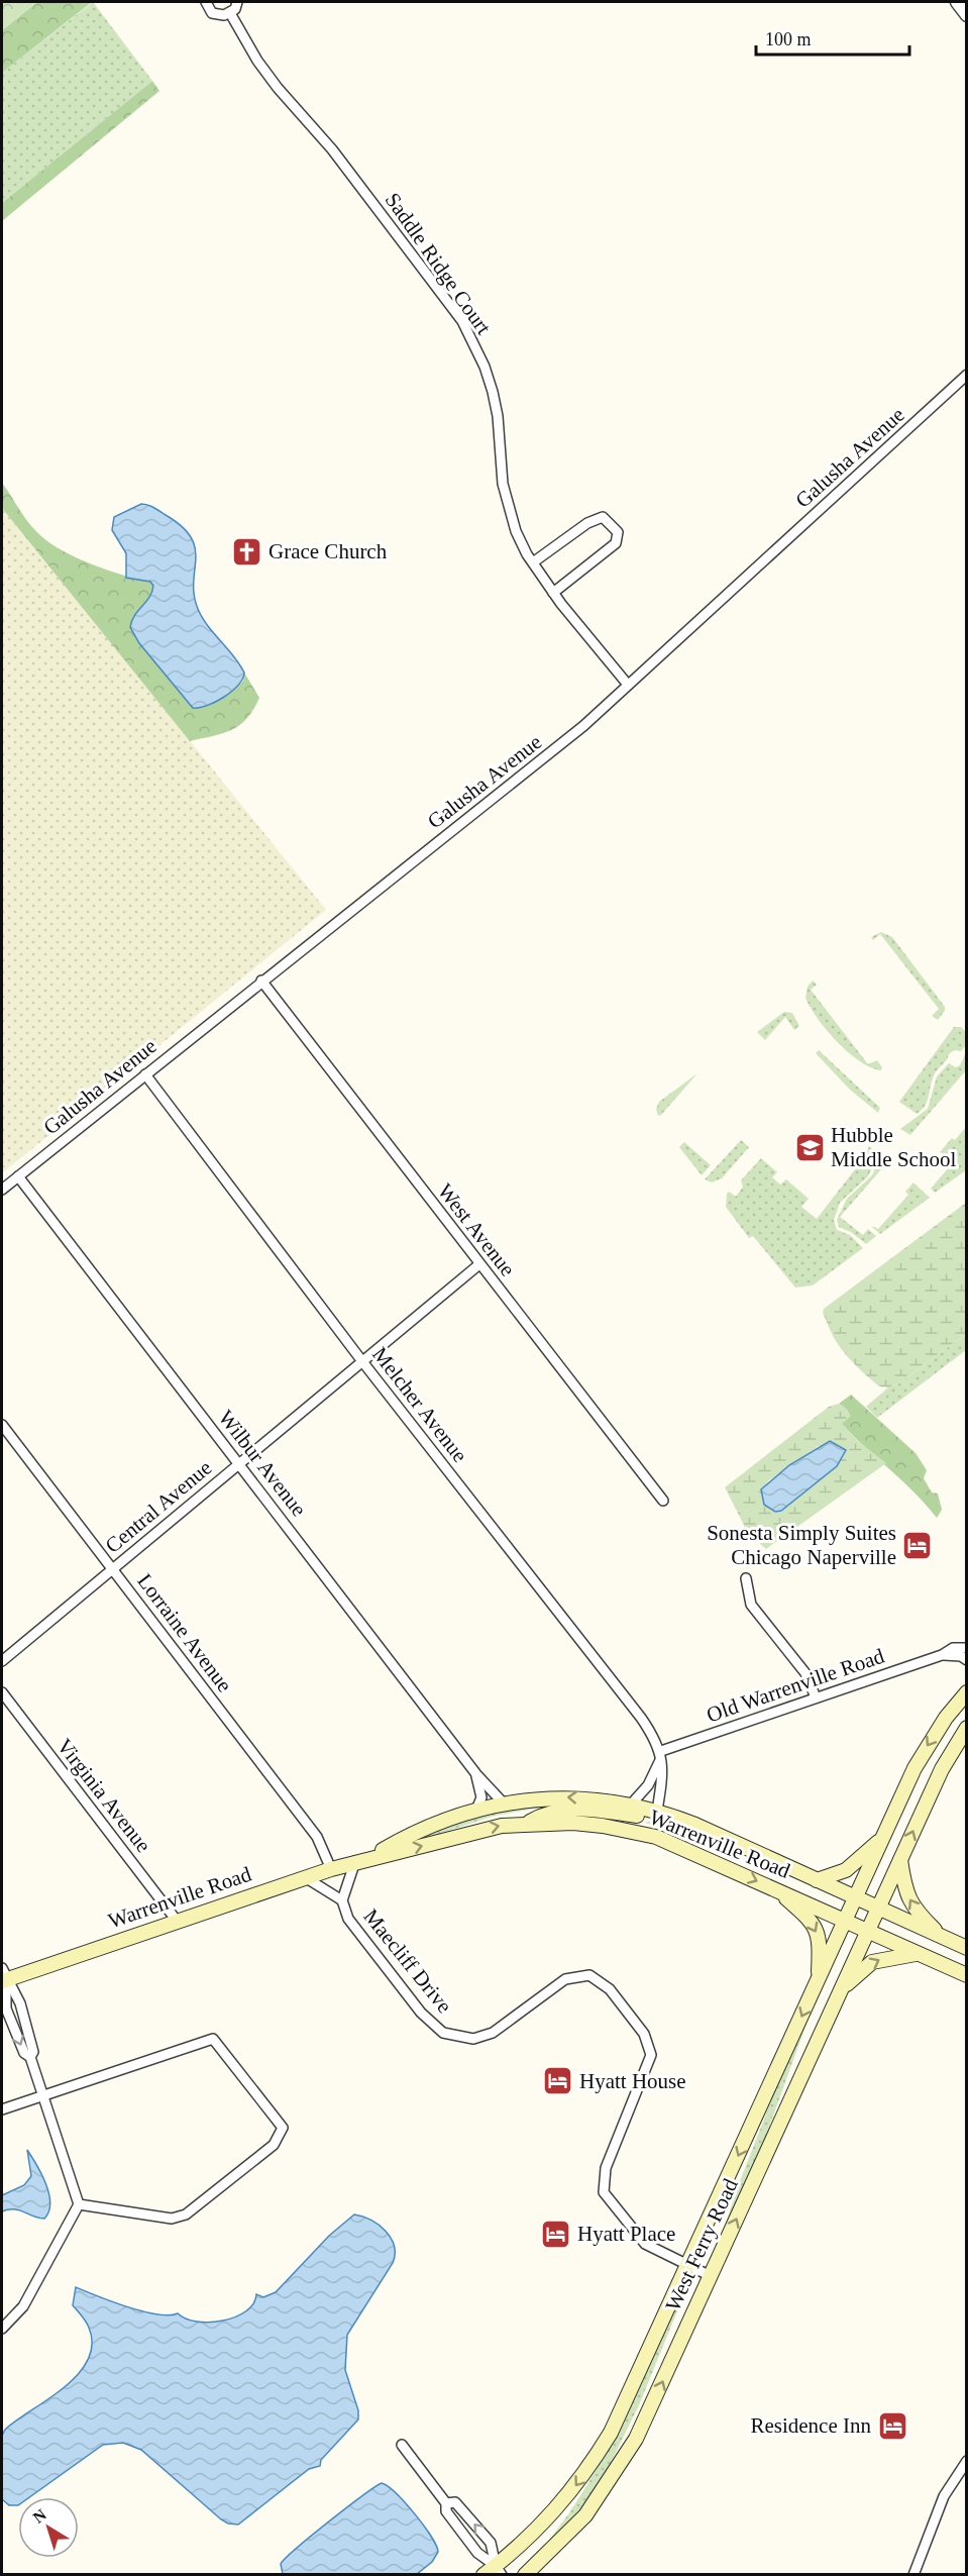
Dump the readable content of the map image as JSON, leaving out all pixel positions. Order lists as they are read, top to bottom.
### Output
{
  "streets": {
    "main road": ["Warrenville Road", "West Ferry Road"],
    "street": [
      "Saddle Ridge Court",
      "Galusha Avenue",
      "West Avenue",
      "Melcher Avenue",
      "Wilbur Avenue",
      "Central Avenue",
      "Lorraine Avenue",
      "Old Warrenville Road",
      "Virginia Avenue",
      "Maecliff Drive"
    ]
  },
  "crossings": [
    ["Saddle Ridge Court", "Galusha Avenue"],
    ["Galusha Avenue", "West Avenue"],
    ["Galusha Avenue", "Melcher Avenue"],
    ["Galusha Avenue", "Wilbur Avenue"],
    ["West Avenue", "Central Avenue"],
    ["Melcher Avenue", "Central Avenue"],
    ["Melcher Avenue", "Old Warrenville Road"],
    ["Wilbur Avenue", "Central Avenue"],
    ["Wilbur Avenue", "Warrenville Road"],
    ["Central Avenue", "Lorraine Avenue"],
    ["Lorraine Avenue", "Warrenville Road"],
    ["Virginia Avenue", "Warrenville Road"],
    ["Warrenville Road", "Maecliff Drive"],
    ["Warrenville Road", "West Ferry Road"],
    ["Maecliff Drive", "West Ferry Road"]
  ],
  "places": {
    "church": ["Grace Church"],
    "school or university": ["Hubble Middle School"],
    "hotel": [
      "Sonesta Simply Suites Chicago Naperville",
      "Hyatt House",
      "Hyatt Place",
      "Residence Inn"
    ]
  },
  "scale_bar": "100 m",
  "north": "top left"
}
